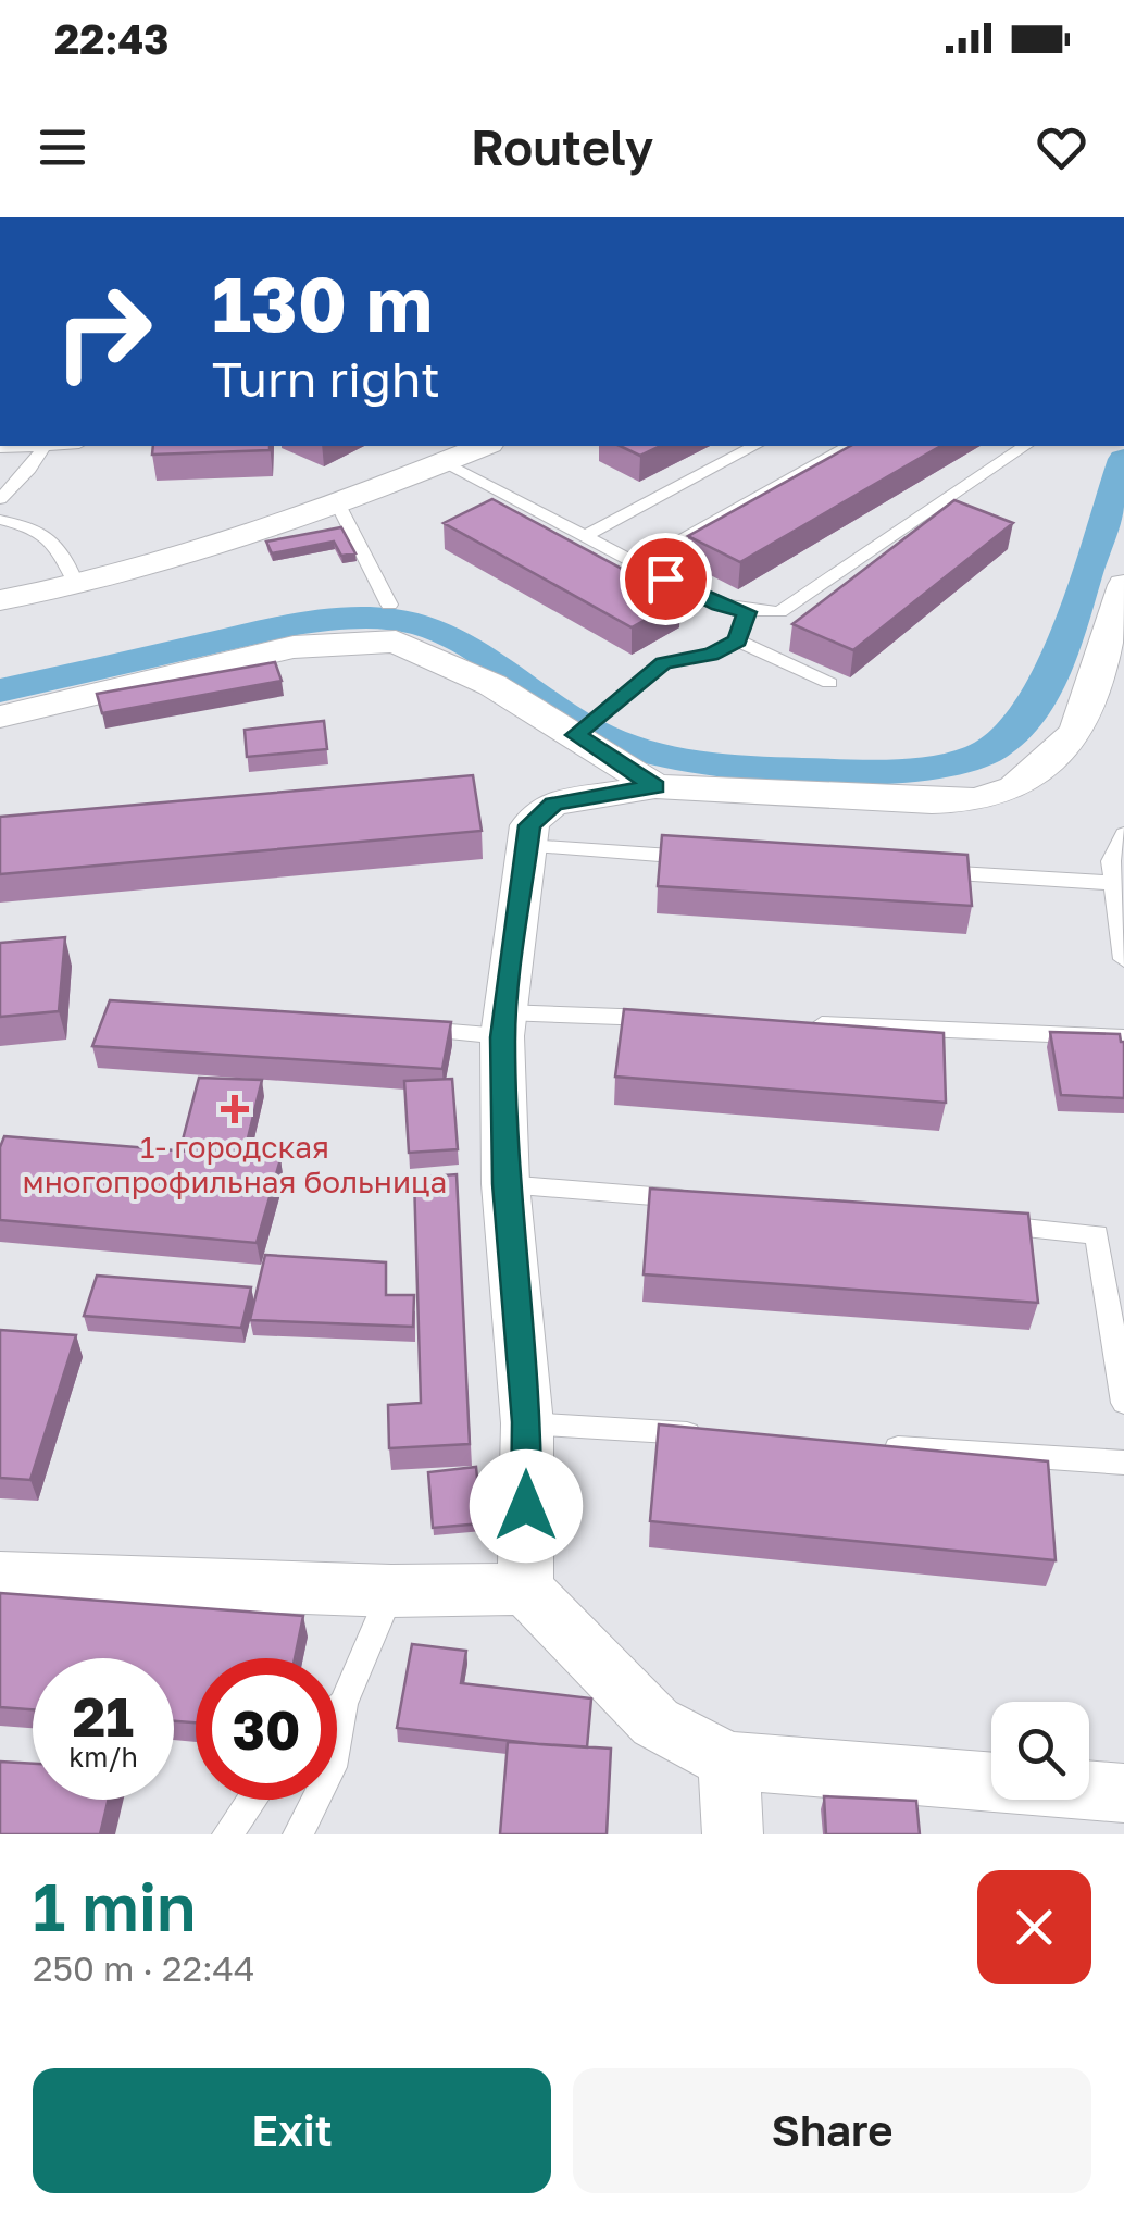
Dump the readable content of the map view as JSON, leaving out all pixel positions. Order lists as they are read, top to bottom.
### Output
{
  "places": {
    "health": ["1- городская многопрофильная больница"]
  },
  "page": {
    "status": "22:43",
    "header": "Routely",
    "turn": ["130 m", "Turn right"],
    "speed": "21 km/h",
    "limit": "30",
    "heading": ["1 min", "250 m · 22:44"],
    "buttons": ["Exit", "Share"]
  }
}
